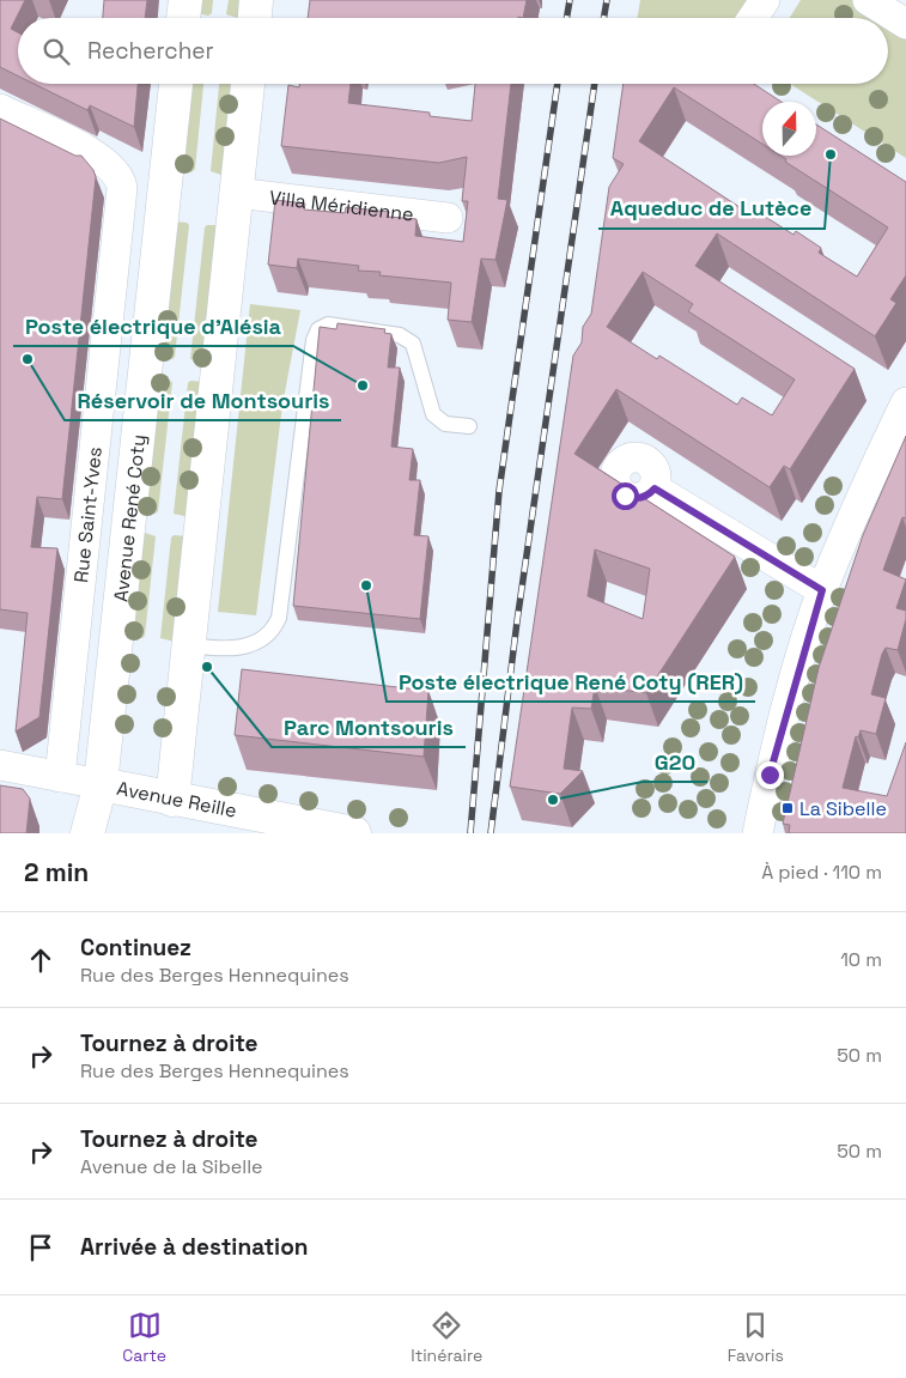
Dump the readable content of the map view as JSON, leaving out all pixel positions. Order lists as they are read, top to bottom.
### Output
{
  "streets": {
    "street": [
      "Villa Méridienne",
      "Rue Saint-Yves",
      "Avenue René Coty",
      "Avenue Reille"
    ]
  },
  "crossings": [
    ["Rue Saint-Yves", "Avenue Reille"],
    ["Avenue René Coty", "Avenue Reille"]
  ],
  "places": {
    "other": [
      "Aqueduc de Lutèce",
      "Réservoir de Montsouris",
      "Poste électrique d'Alésia",
      "Poste électrique René Coty (RER)",
      "Parc Montsouris",
      "G20"
    ],
    "transit": ["La Sibelle"]
  },
  "north": "top",
  "page": {
    "search": "Rechercher",
    "heading": ["2 min", "À pied · 110 m"],
    "list": [
      ["Continuez", "Rue des Berges Hennequines", "10 m"],
      ["Tournez à droite", "Rue des Berges Hennequines", "50 m"],
      ["Tournez à droite", "Avenue de la Sibelle", "50 m"],
      "Arrivée à destination"
    ],
    "nav": ["Carte", "Itinéraire", "Favoris"]
  }
}
